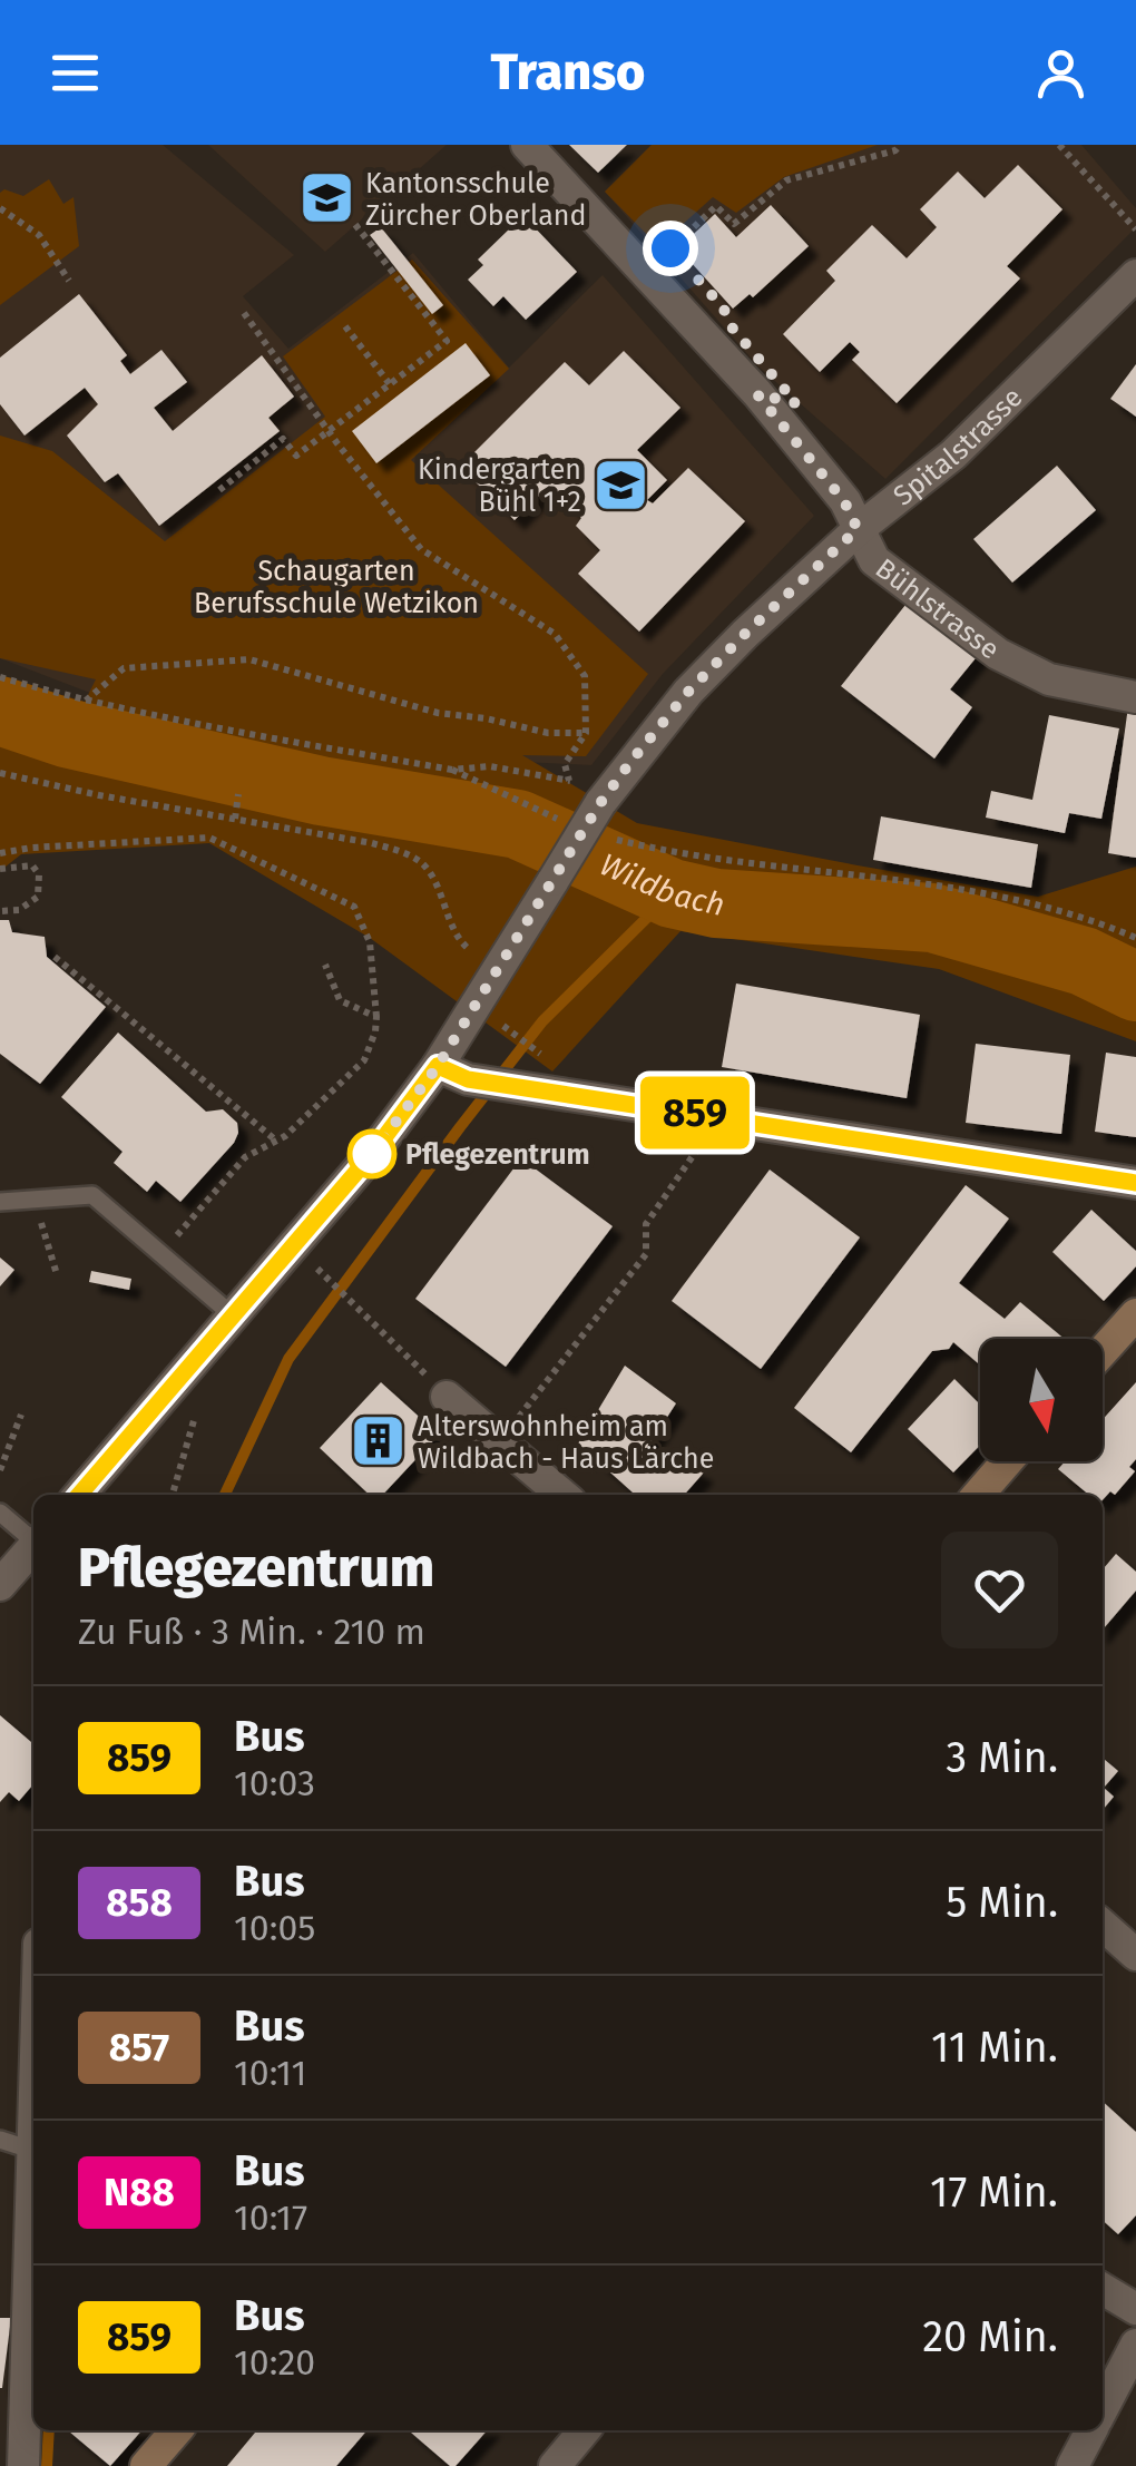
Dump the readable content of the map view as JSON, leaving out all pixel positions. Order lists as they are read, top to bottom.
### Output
{
  "streets": {
    "street": ["Spitalstrasse", "Bühlstrasse"]
  },
  "crossings": [
    ["Spitalstrasse", "Bühlstrasse"]
  ],
  "water": ["Wildbach"],
  "parks": ["Schaugarten Berufsschule Wetzikon"],
  "places": {
    "school or university": ["Kantonsschule Zürcher Oberland", "Kindergarten Bühl 1+2"],
    "other": ["Pflegezentrum"],
    "building": ["Alterswohnheim am Wildbach - Haus Lärche"]
  },
  "lines": ["bus line 859"],
  "north": "bottom",
  "page": {
    "header": "Transo",
    "on_map": "859",
    "heading": ["Pflegezentrum", "Zu Fuß · 3 Min. · 210 m"],
    "list": [
      {
        "mark": "859",
        "name": "Bus",
        "note": "10:03",
        "value": "3 Min."
      },
      {
        "mark": "858",
        "name": "Bus",
        "note": "10:05",
        "value": "5 Min."
      },
      {
        "mark": "857",
        "name": "Bus",
        "note": "10:11",
        "value": "11 Min."
      },
      {
        "mark": "N88",
        "name": "Bus",
        "note": "10:17",
        "value": "17 Min."
      },
      {
        "mark": "859",
        "name": "Bus",
        "note": "10:20",
        "value": "20 Min."
      }
    ]
  }
}
